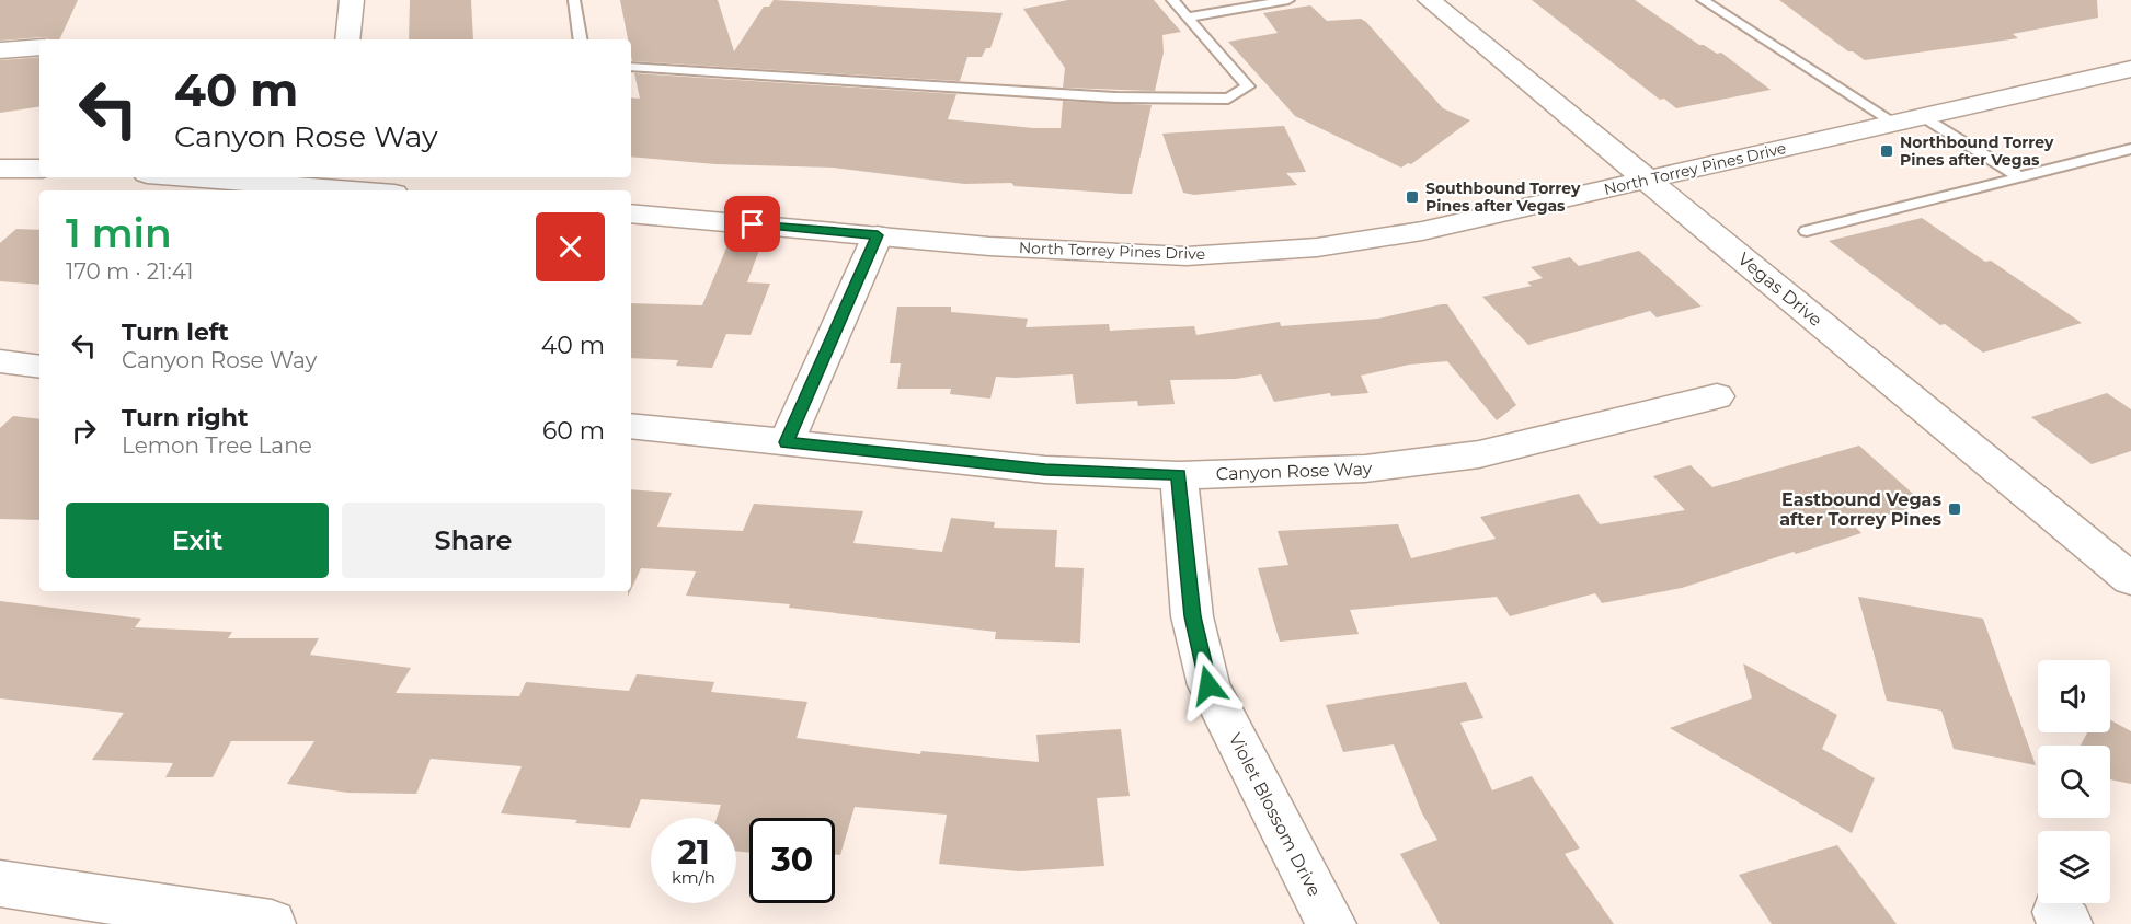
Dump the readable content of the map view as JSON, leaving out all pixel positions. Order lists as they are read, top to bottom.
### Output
{
  "streets": {
    "main road": [
      "North Torrey Pines Drive",
      "Vegas Drive",
      "Canyon Rose Way",
      "Violet Blossom Drive"
    ]
  },
  "crossings": [
    ["North Torrey Pines Drive", "Vegas Drive"],
    ["Canyon Rose Way", "Violet Blossom Drive"]
  ],
  "places": {
    "transit": ["Northbound Torrey Pines after Vegas", "Southbound Torrey Pines after Vegas", "Eastbound Vegas after Torrey Pines"]
  },
  "page": {
    "turn": ["40 m", "Canyon Rose Way"],
    "heading": ["1 min", "170 m · 21:41"],
    "list": [
      {
        "name": "Turn left",
        "note": "Canyon Rose Way",
        "value": "40 m"
      },
      {
        "name": "Turn right",
        "note": "Lemon Tree Lane",
        "value": "60 m"
      }
    ],
    "buttons": ["Exit", "Share"],
    "speed": "21 km/h",
    "limit": "30"
  }
}
